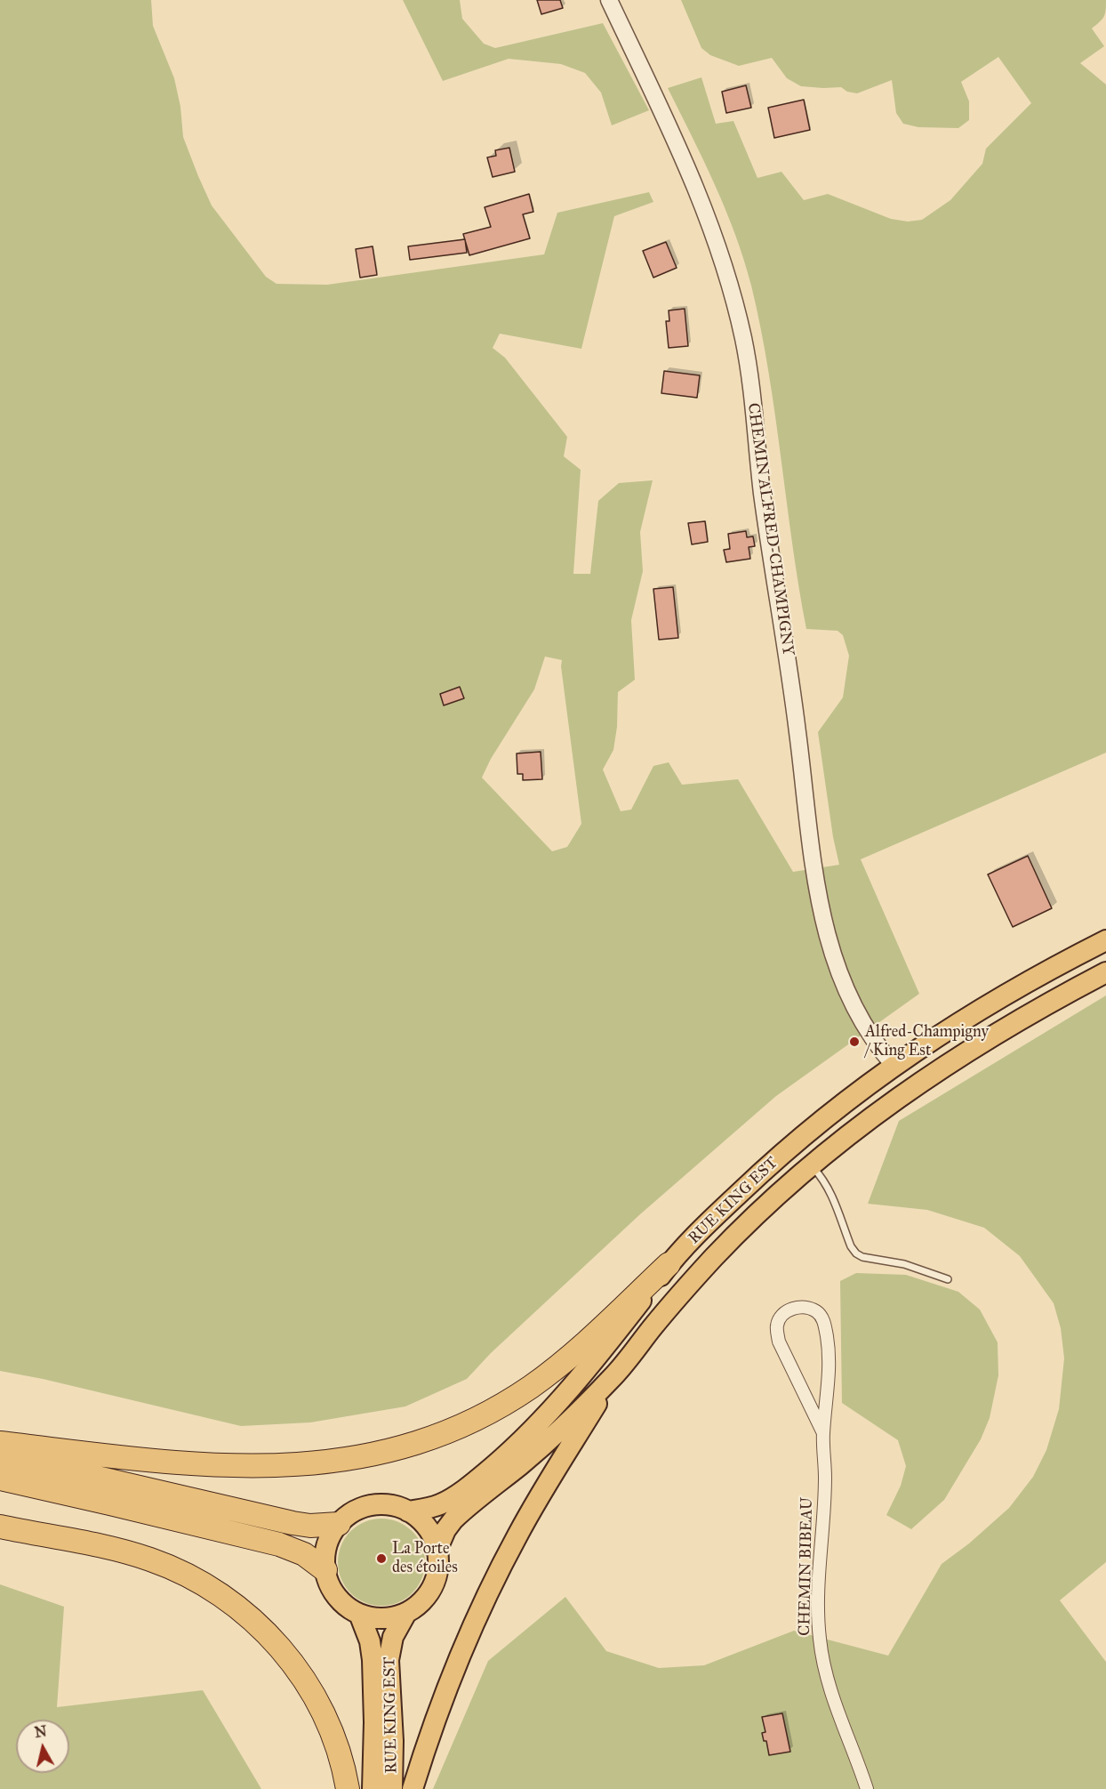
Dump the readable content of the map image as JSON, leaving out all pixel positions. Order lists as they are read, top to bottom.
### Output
{
  "streets": {
    "main road": ["RUE KING EST"],
    "street": ["CHEMIN ALFRED-CHAMPIGNY", "CHEMIN BIBEAU"]
  },
  "crossings": [
    ["CHEMIN ALFRED-CHAMPIGNY", "RUE KING EST"]
  ],
  "places": ["Alfred-Champigny / King Est", "La Porte des étoiles"],
  "north": "top"
}
